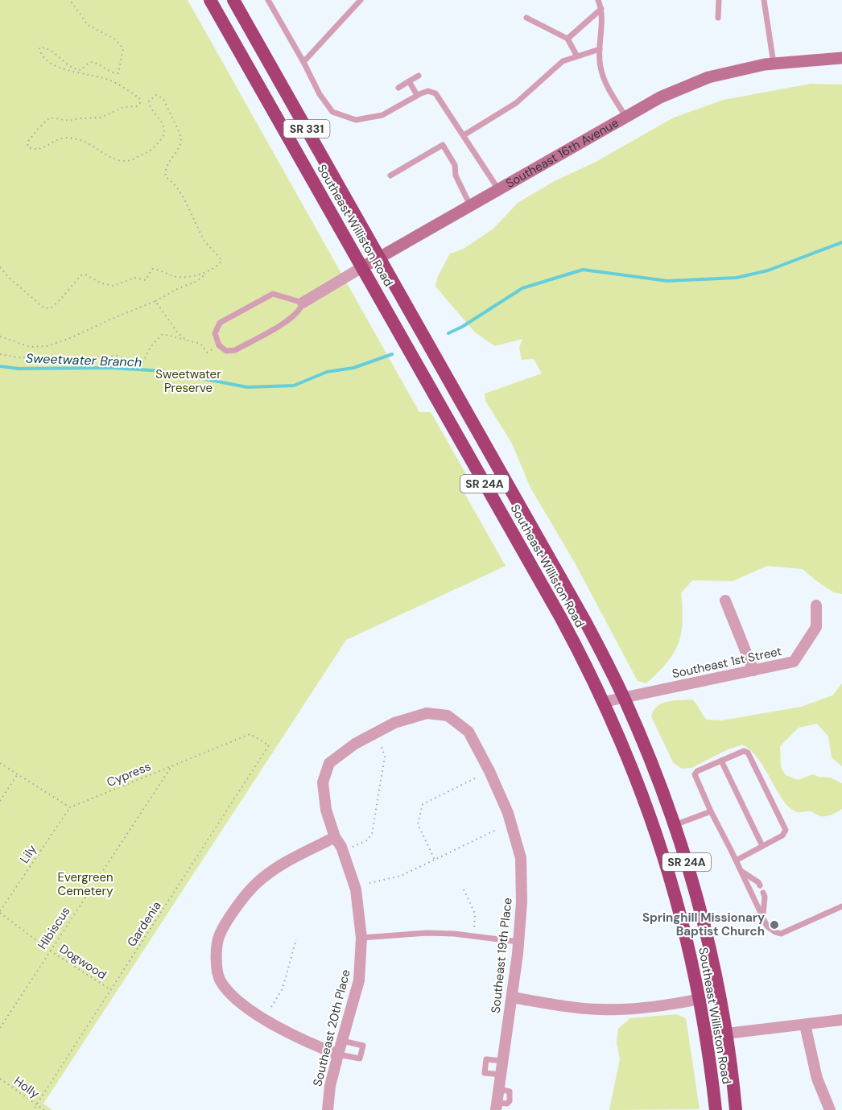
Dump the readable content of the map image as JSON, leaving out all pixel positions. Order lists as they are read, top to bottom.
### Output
{
  "streets": {
    "highway": ["SR 331", "Southeast Williston Road", "SR 24A"],
    "main road": ["Southeast 16th Avenue"],
    "street": ["Southeast 1st Street", "Southeast 19th Place", "Southeast 20th Place"],
    "path": [
      "Cypress",
      "Lily",
      "Gardenia",
      "Hibiscus",
      "Dogwood",
      "Holly"
    ]
  },
  "crossings": [
    ["Southeast 16th Avenue", "Southeast Williston Road"],
    ["Southeast Williston Road", "Southeast 1st Street"],
    ["Cypress", "Lily"],
    ["Cypress", "Gardenia"],
    ["Cypress", "Hibiscus"],
    ["Lily", "Dogwood"],
    ["Gardenia", "Dogwood"],
    ["Gardenia", "Holly"],
    ["Hibiscus", "Dogwood"],
    ["Southeast 19th Place", "Southeast 20th Place"]
  ],
  "water": ["Sweetwater Branch"],
  "parks": ["Sweetwater Preserve", "Evergreen Cemetery"],
  "places": ["Springhill Missionary Baptist Church"]
}
